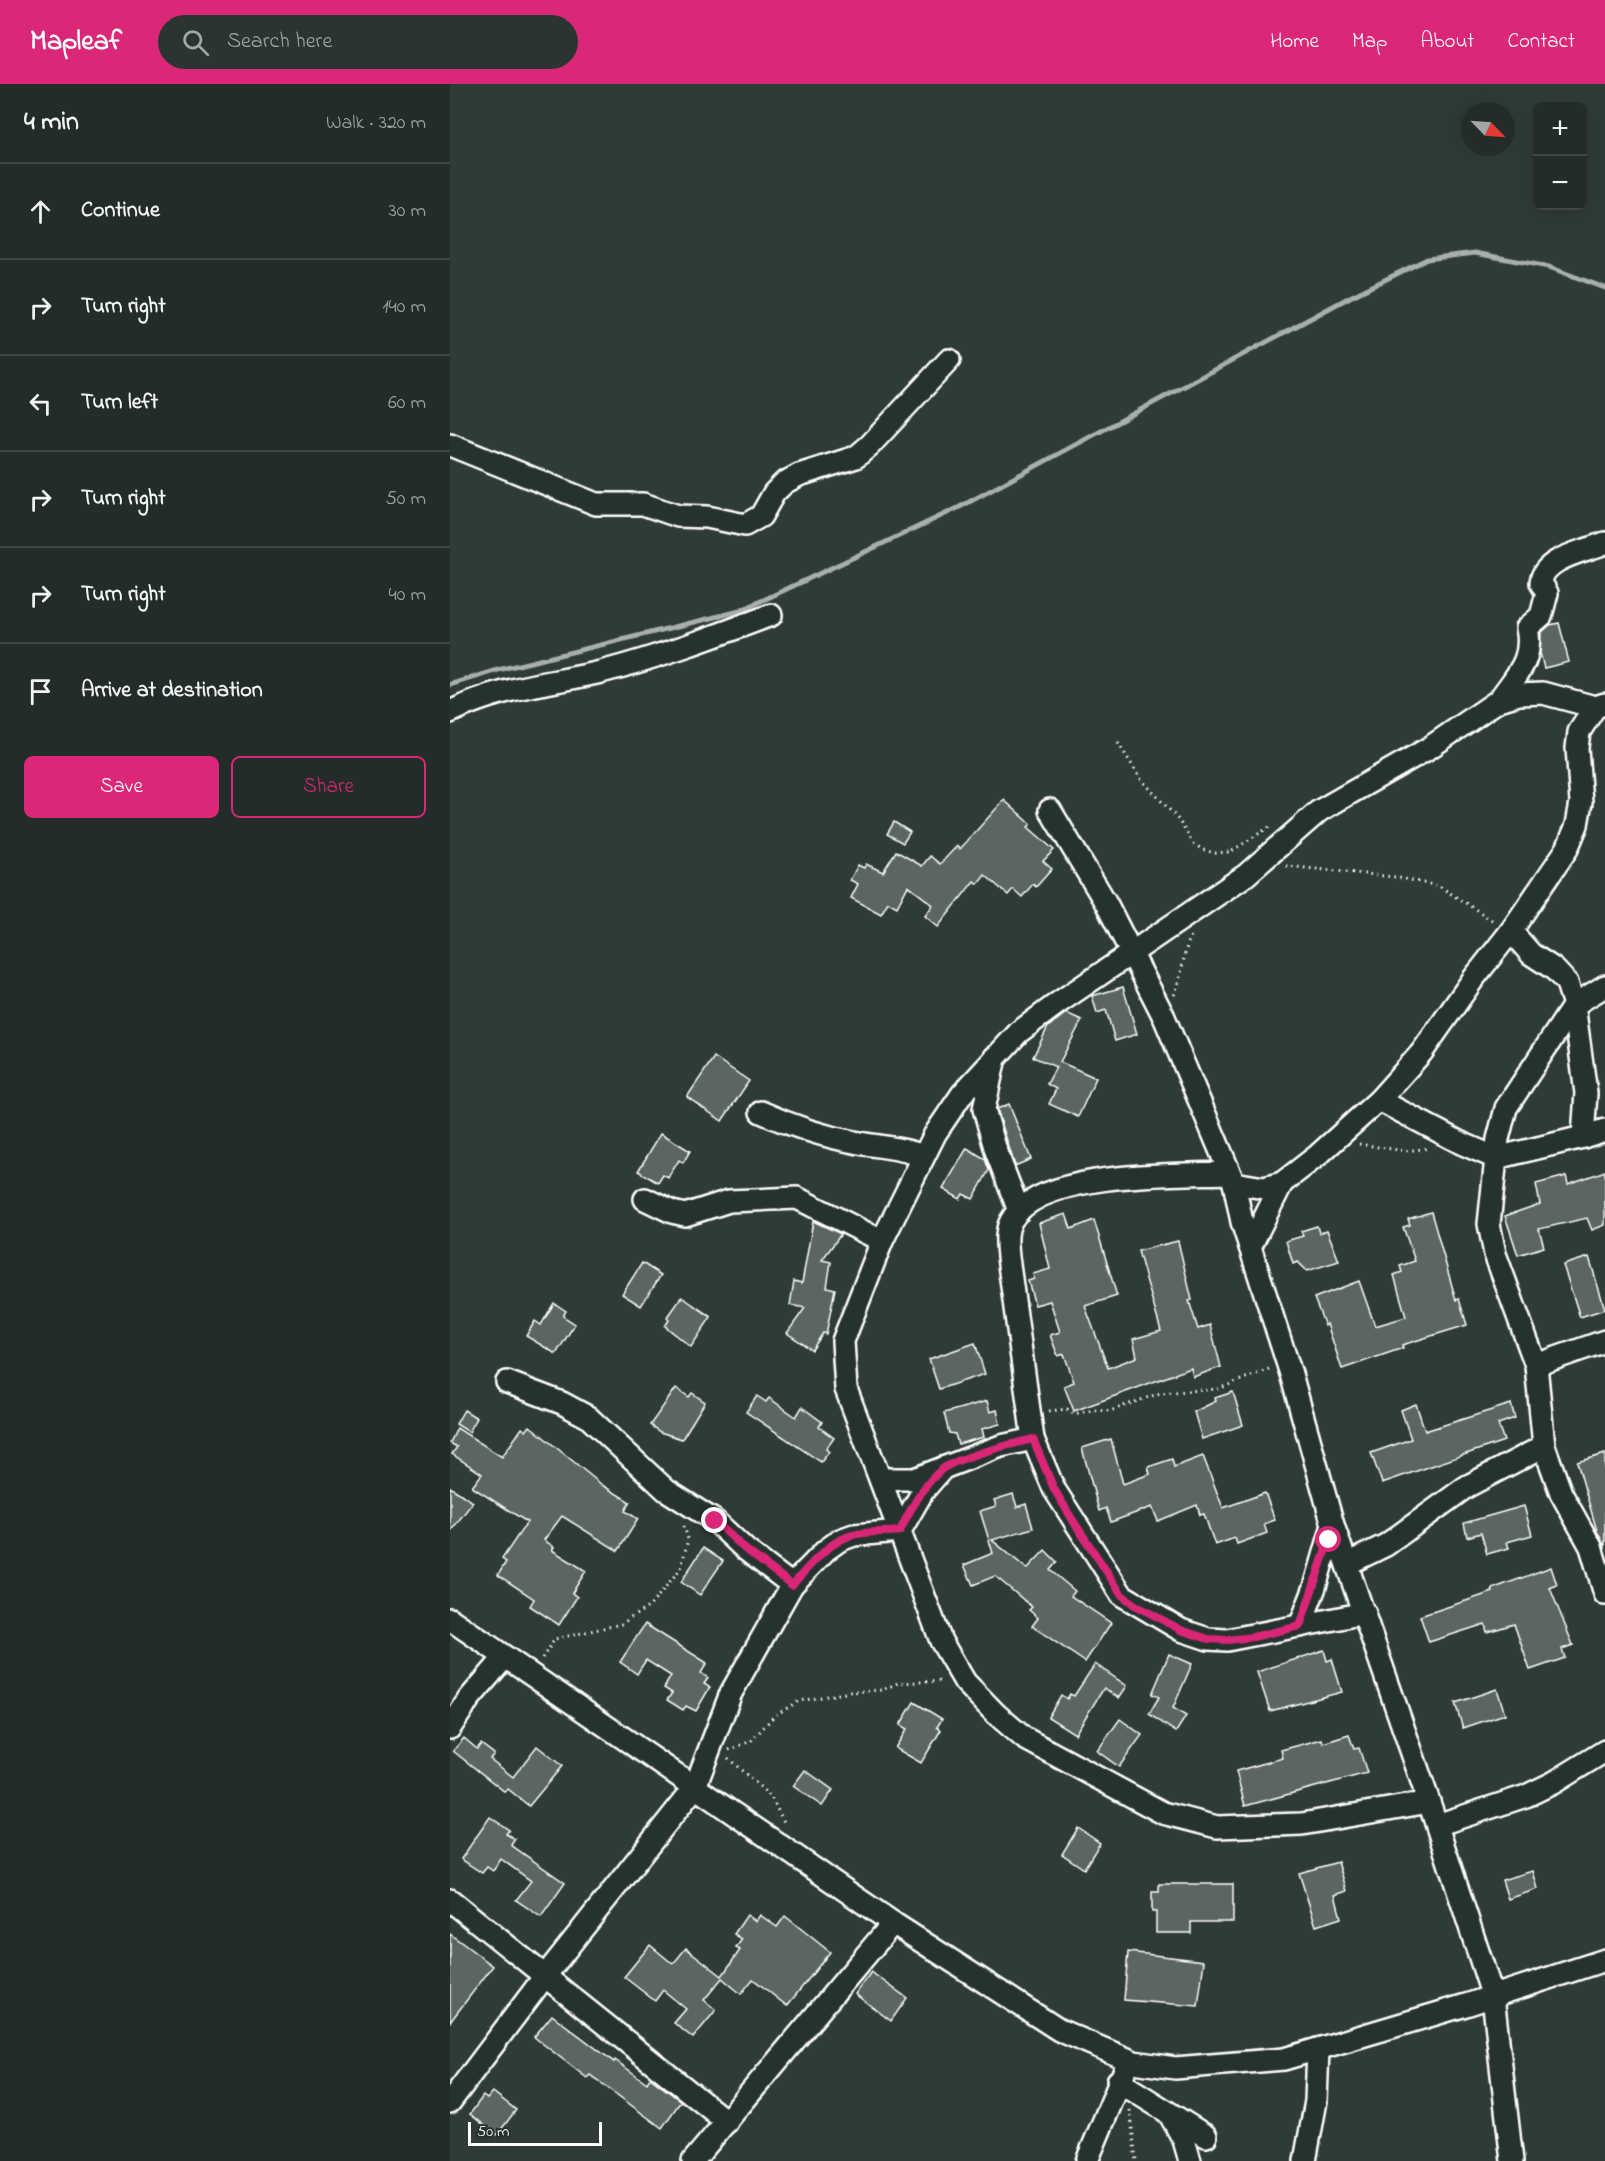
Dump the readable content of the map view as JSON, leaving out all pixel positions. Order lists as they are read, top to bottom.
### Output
{
  "scale_bar": "50 m",
  "north": "bottom right",
  "page": {
    "header": "Mapleaf",
    "search": "Search here",
    "nav": [
      "Home",
      "Map",
      "About",
      "Contact"
    ],
    "heading": ["4 min", "Walk · 320 m"],
    "map_buttons": ["+", "−"],
    "list": [
      ["Continue", "30 m"],
      ["Turn right", "140 m"],
      ["Turn left", "60 m"],
      ["Turn right", "50 m"],
      ["Turn right", "40 m"],
      "Arrive at destination"
    ],
    "buttons": ["Save", "Share"],
    "scale": "50 m"
  }
}
